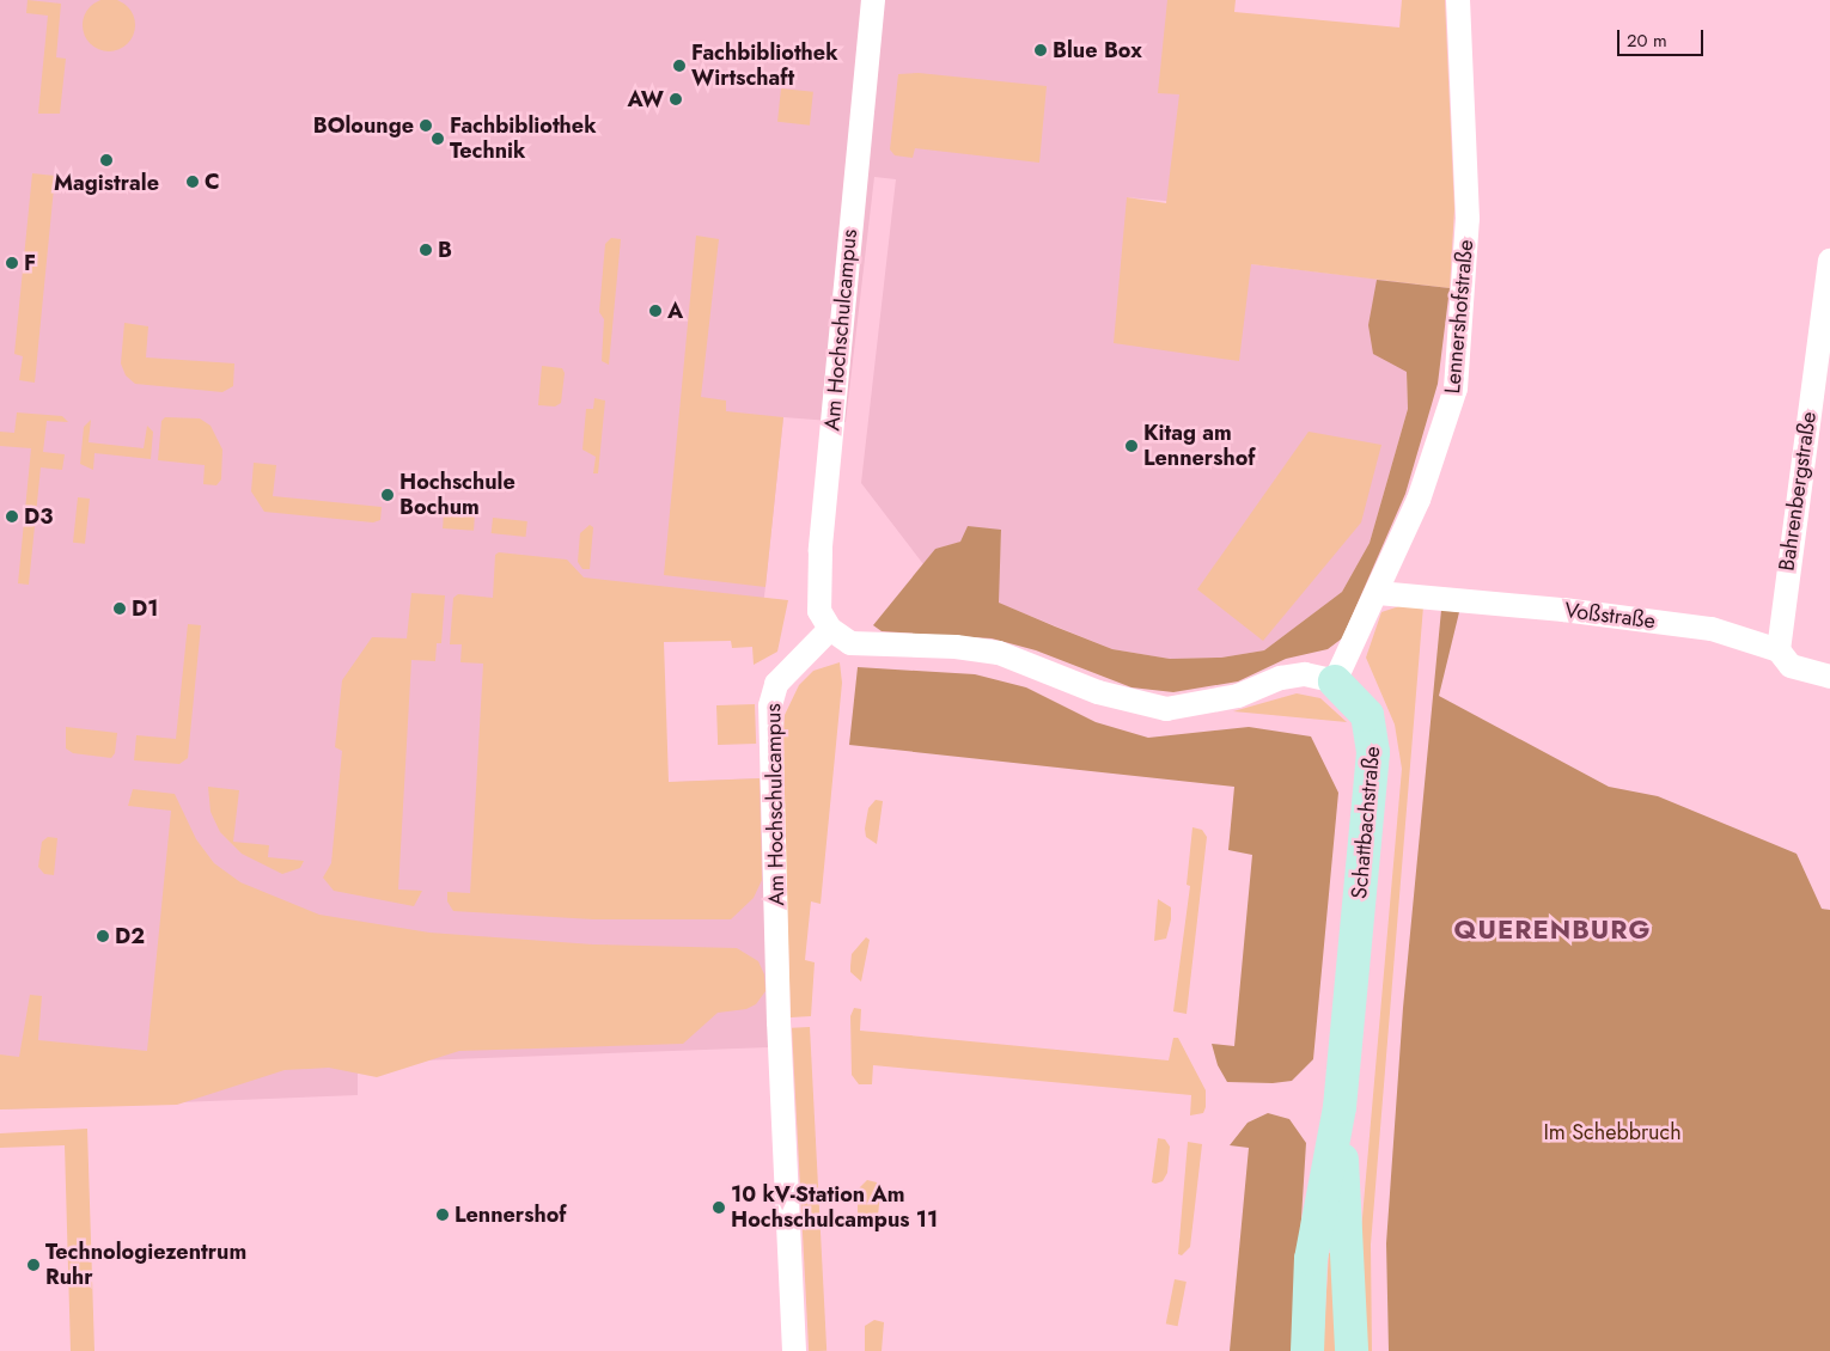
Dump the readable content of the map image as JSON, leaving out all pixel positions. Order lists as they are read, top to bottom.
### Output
{
  "streets": {
    "street": [
      "Lennershofstraße",
      "Am Hochschulcampus",
      "Bahrenbergstraße",
      "Voßstraße",
      "Schattbachstraße"
    ]
  },
  "crossings": [
    ["Lennershofstraße", "Voßstraße"],
    ["Lennershofstraße", "Schattbachstraße"],
    ["Bahrenbergstraße", "Voßstraße"]
  ],
  "districts": ["QUERENBURG"],
  "parks": ["Im Schebbruch"],
  "places": [
    "Blue Box",
    "Fachbibliothek Wirtschaft",
    "AW",
    "BOlounge",
    "Fachbibliothek Technik",
    "Magistrale",
    "C",
    "B",
    "F",
    "A",
    "Kitag am Lennershof",
    "Hochschule Bochum",
    "D3",
    "D1",
    "D2",
    "10 kV-Station Am Hochschulcampus 11",
    "Lennershof",
    "Technologiezentrum Ruhr"
  ],
  "scale_bar": "20 m"
}
